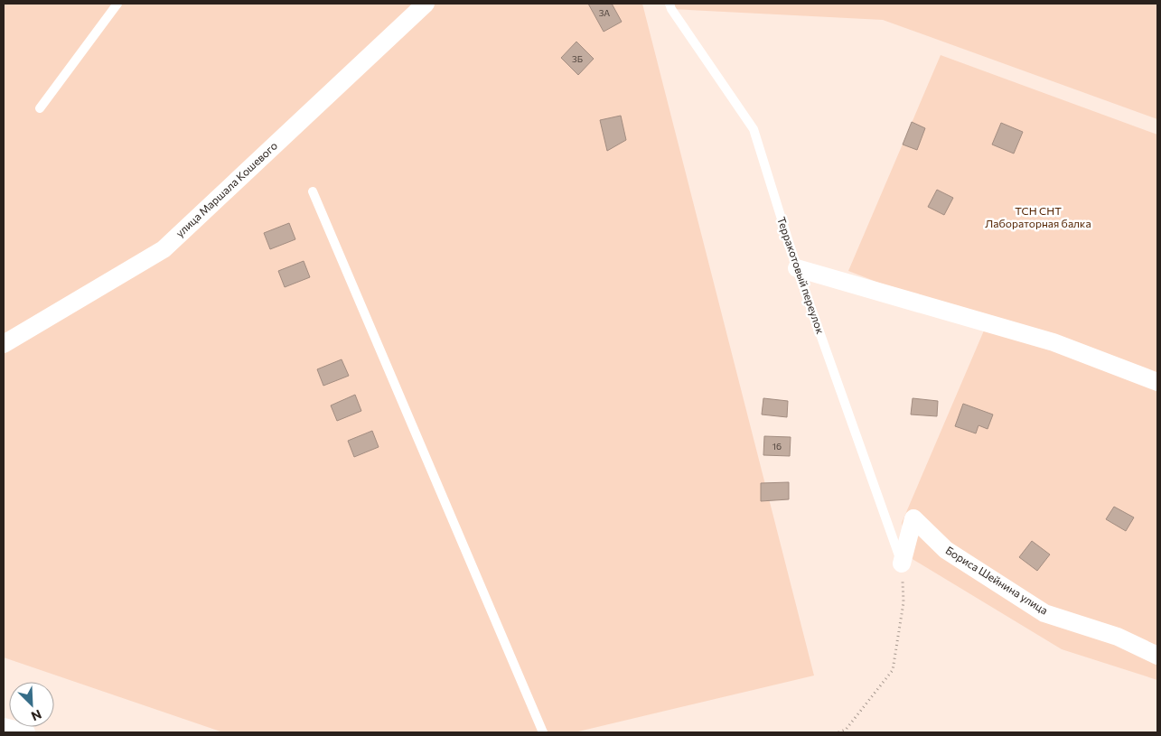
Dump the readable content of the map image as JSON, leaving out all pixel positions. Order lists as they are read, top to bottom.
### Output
{
  "streets": {
    "street": ["улица Маршала Кошевого", "Бориса Шейнина улица"],
    "lane": ["Терракотовый переулок"]
  },
  "crossings": [
    ["Терракотовый переулок", "Бориса Шейнина улица"]
  ],
  "parks": ["ТСН СНТ Лабораторная балка"],
  "house_numbers": ["3А", "3Б", "16"],
  "north": "bottom right"
}
